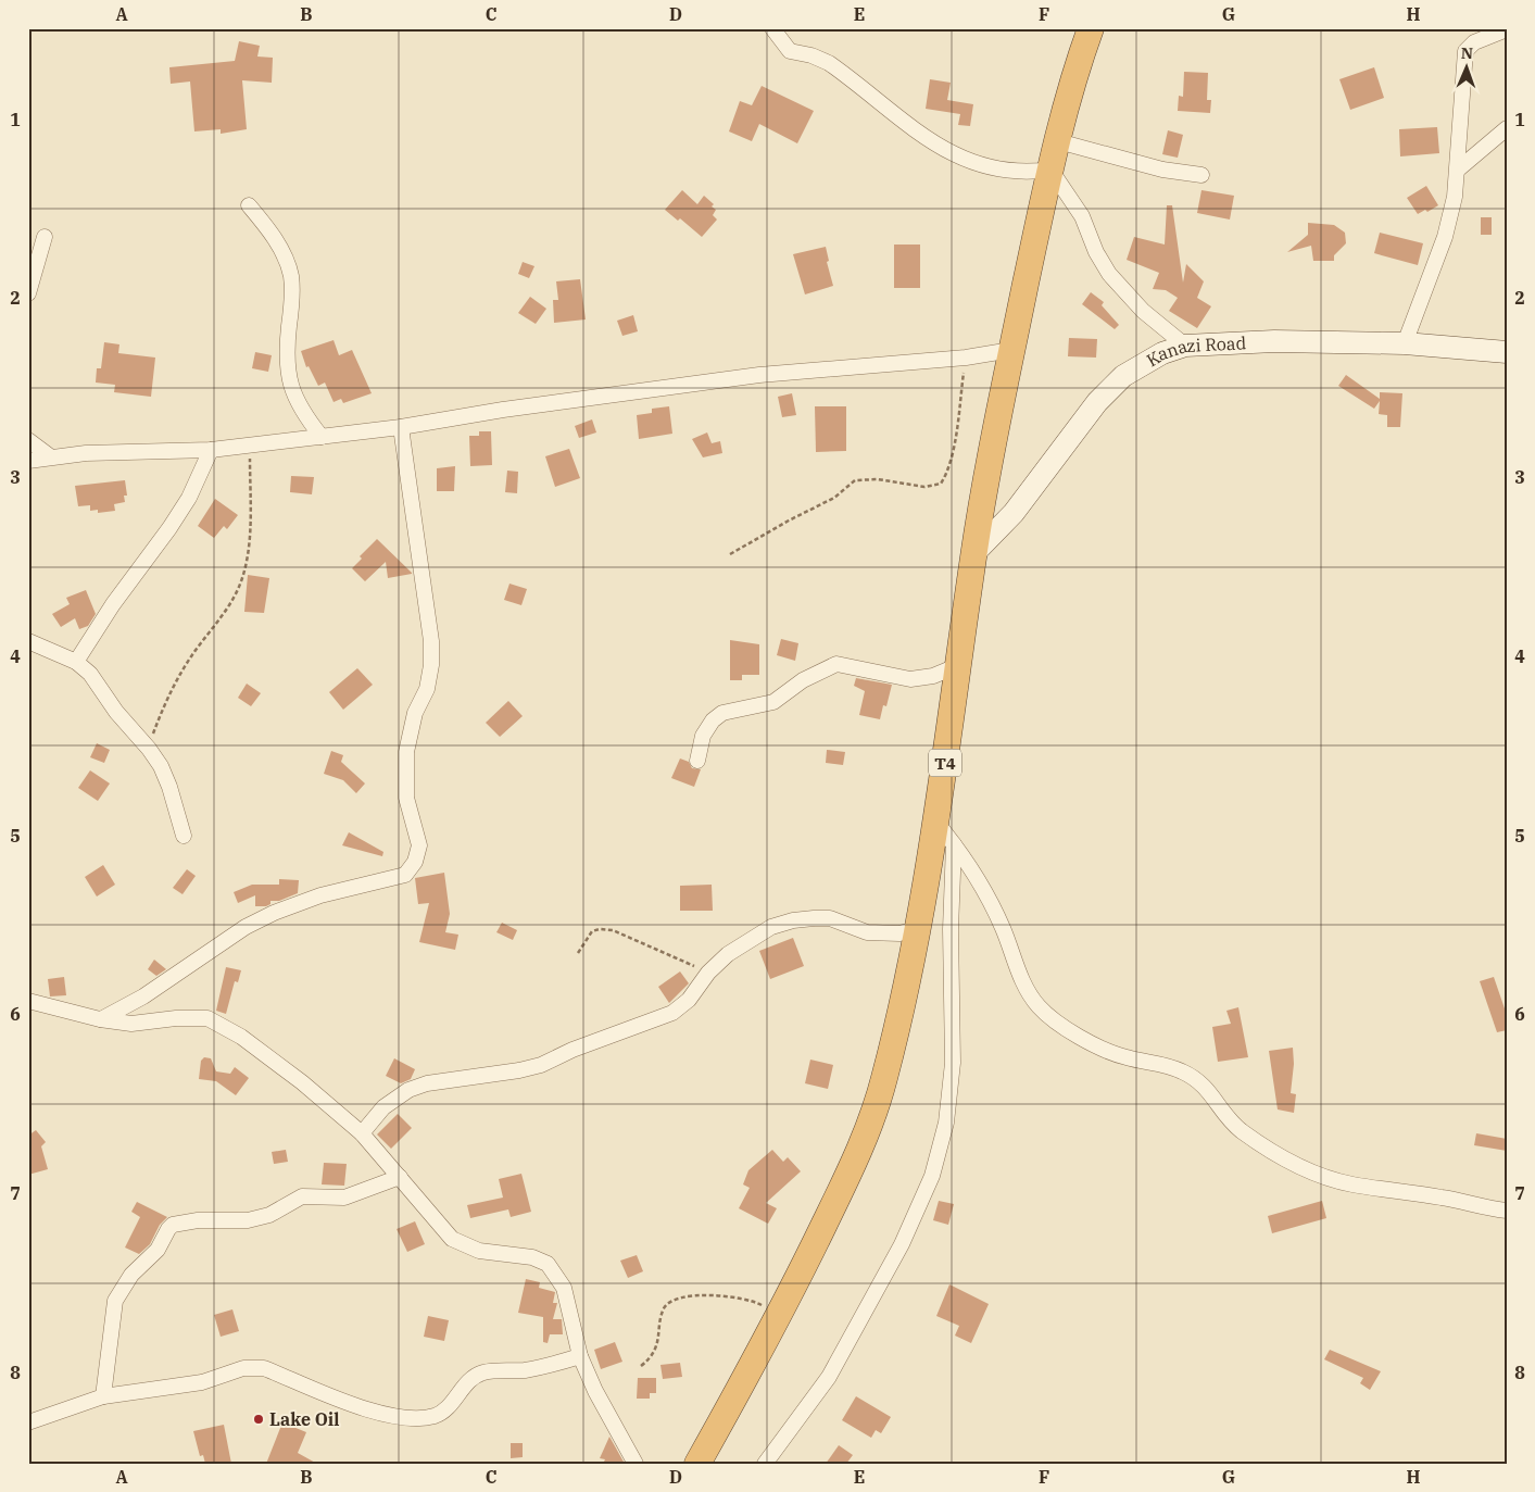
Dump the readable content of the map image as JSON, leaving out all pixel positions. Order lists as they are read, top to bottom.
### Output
{
  "streets": {
    "highway": ["T4"],
    "main road": ["Kanazi Road"]
  },
  "crossings": [
    ["Kanazi Road", "T4"]
  ],
  "places": ["Lake Oil"],
  "north": "top",
  "grid": {
    "columns": [
      "A",
      "B",
      "C",
      "D",
      "E",
      "F",
      "G",
      "H"
    ],
    "rows": [
      "1",
      "2",
      "3",
      "4",
      "5",
      "6",
      "7",
      "8"
    ]
  }
}
